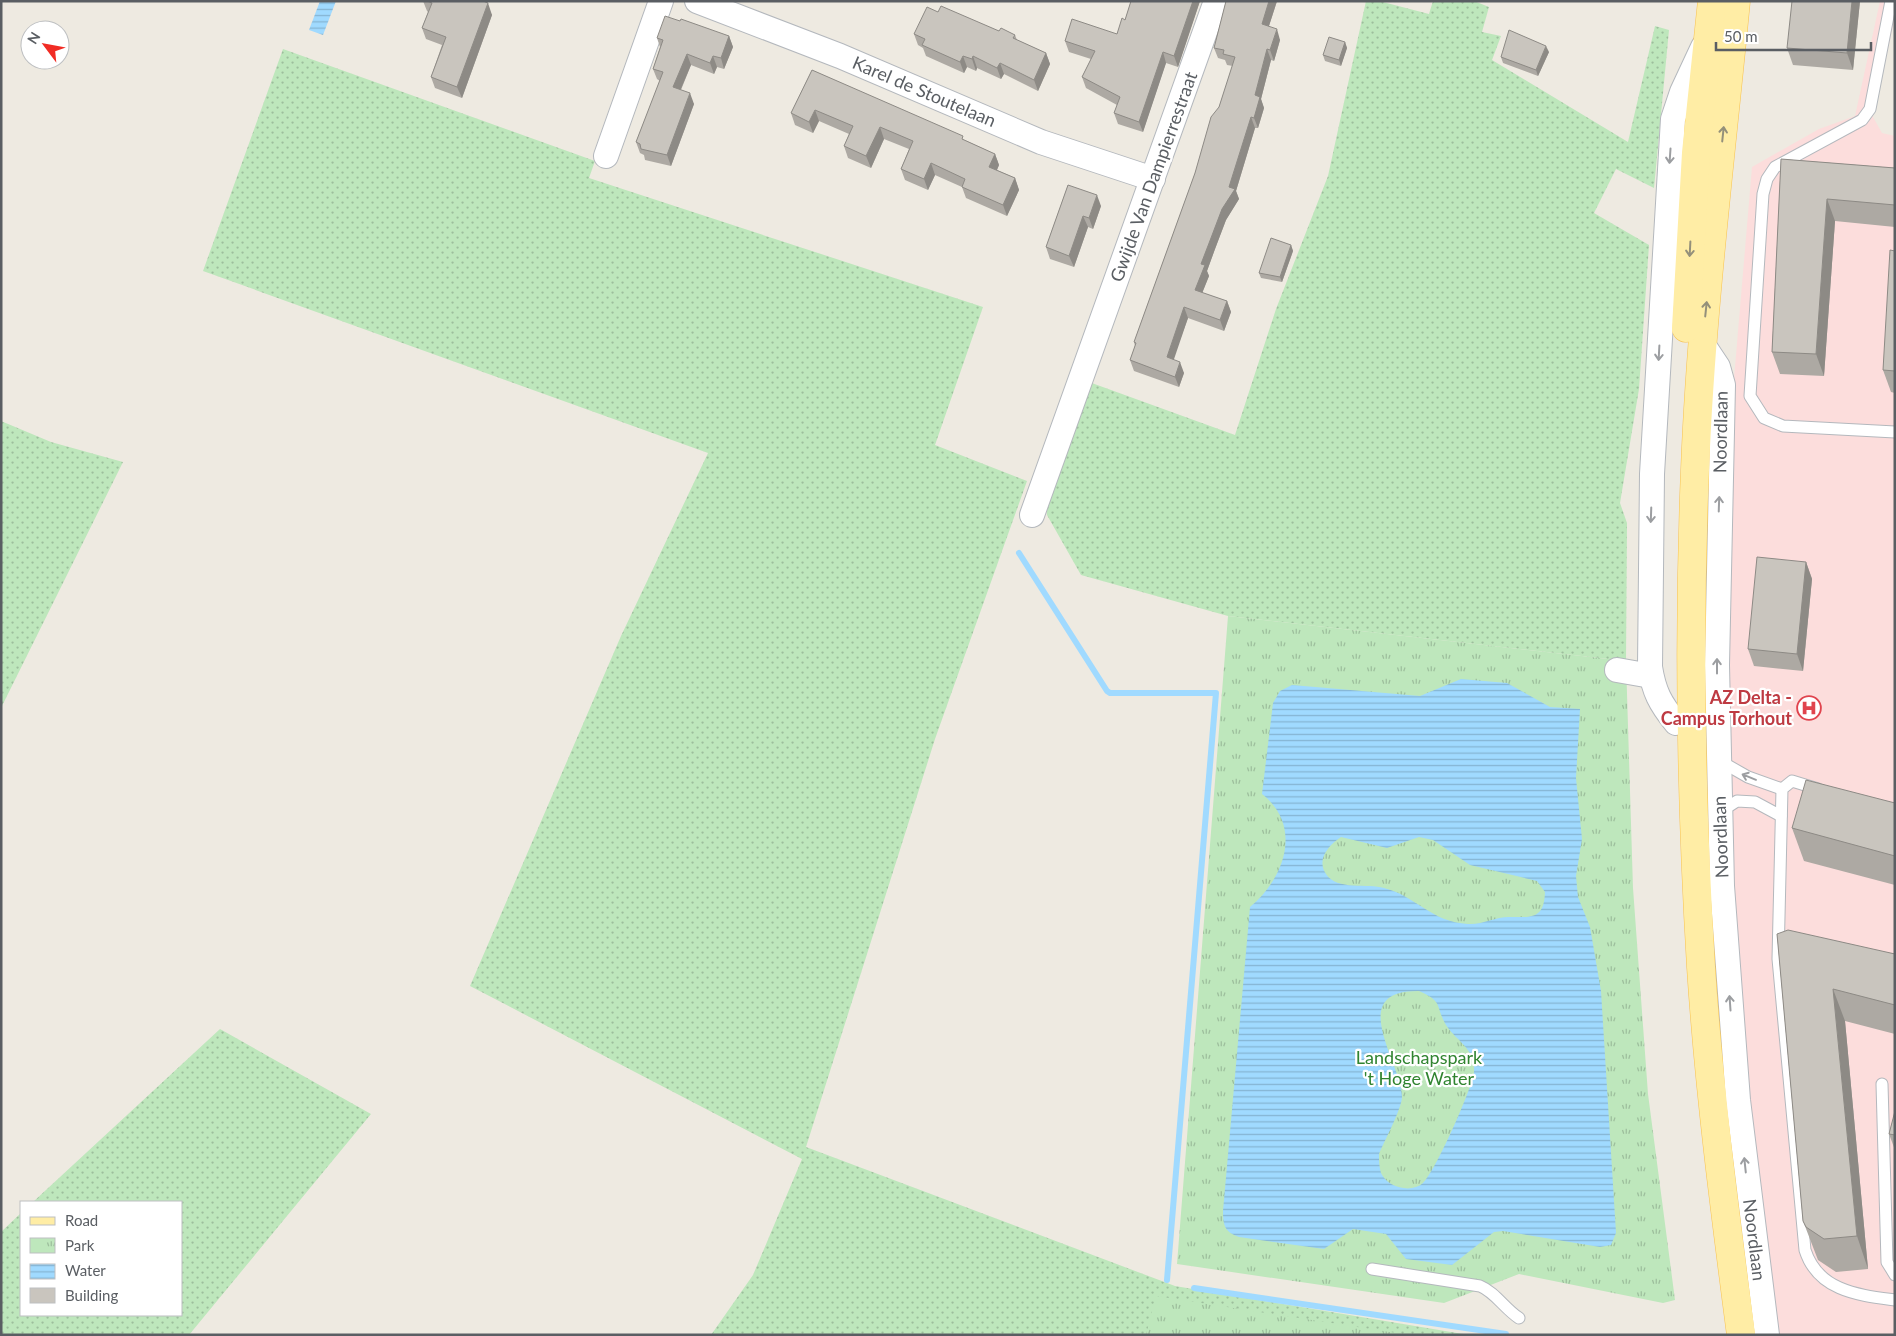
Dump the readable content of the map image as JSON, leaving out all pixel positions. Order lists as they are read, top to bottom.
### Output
{
  "streets": {
    "main road": ["Noordlaan"],
    "street": ["Karel de Stoutelaan", "Gwijde Van Dampierrestraat"]
  },
  "crossings": [
    ["Karel de Stoutelaan", "Gwijde Van Dampierrestraat"]
  ],
  "parks": ["Landschapspark 't Hoge Water"],
  "places": {
    "hospital": ["AZ Delta - Campus Torhout"]
  },
  "legend": [
    "Road",
    "Park",
    "Water",
    "Building"
  ],
  "scale_bar": "50 m",
  "north": "top left"
}
